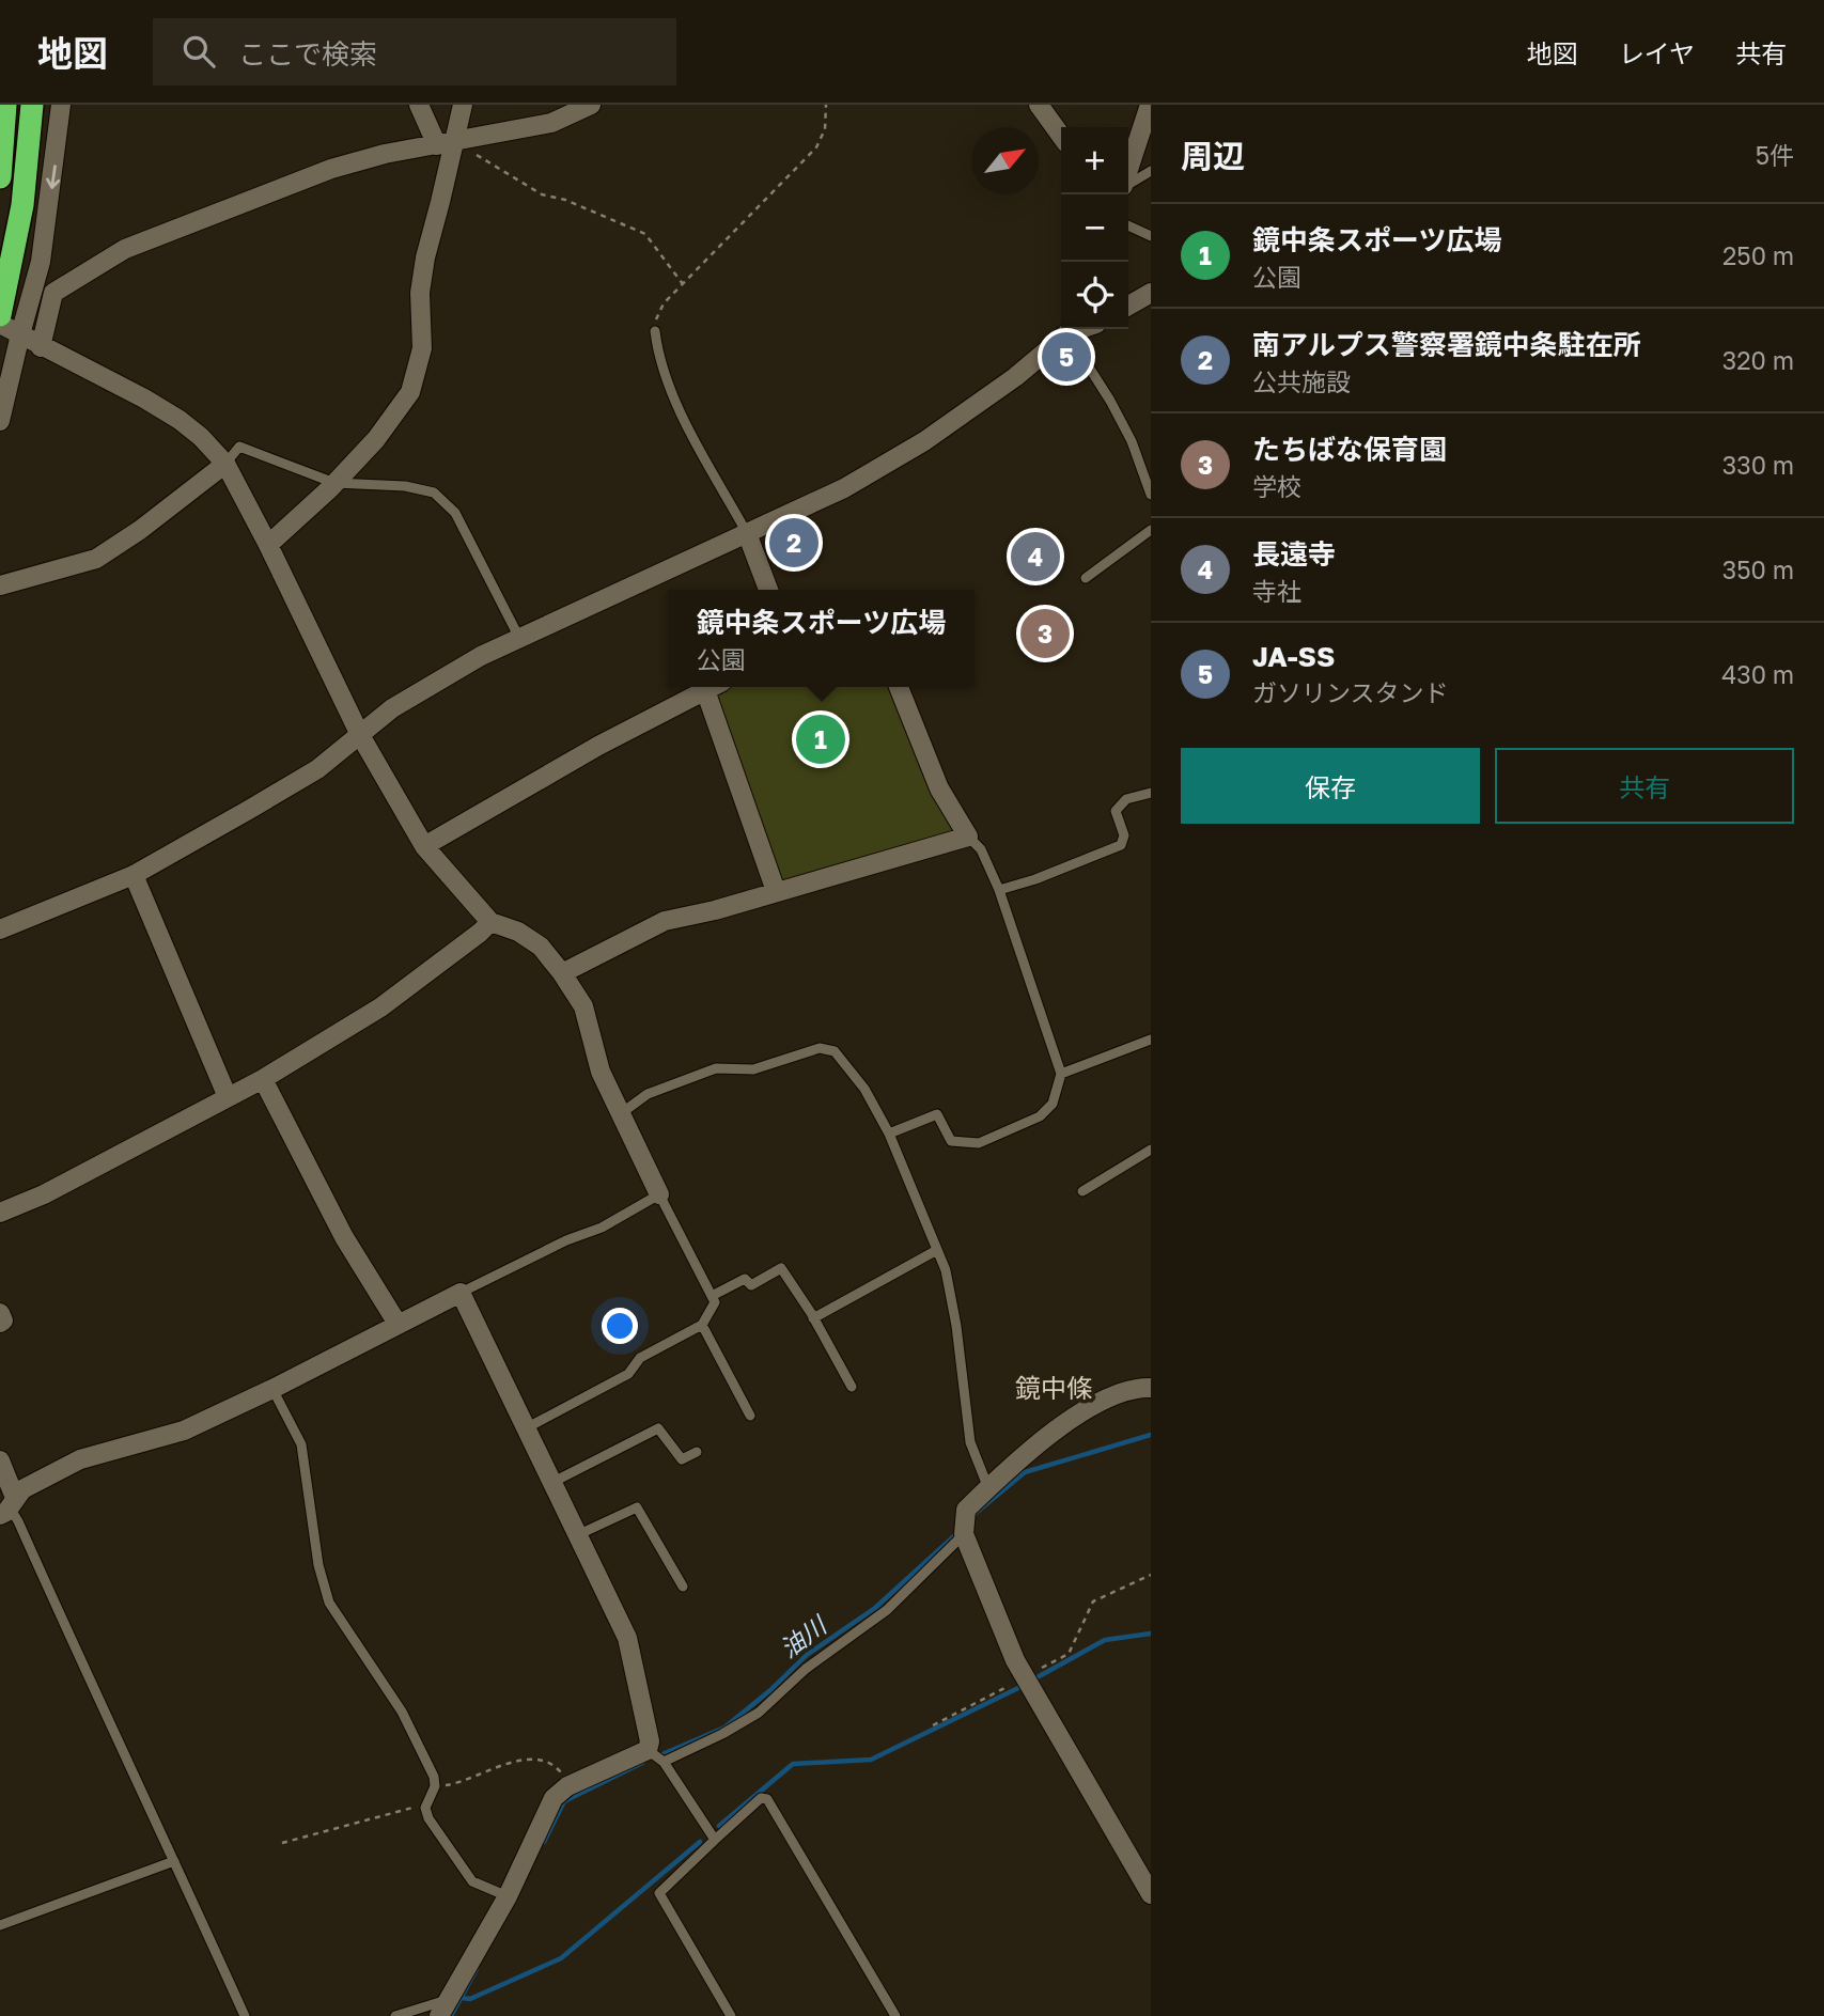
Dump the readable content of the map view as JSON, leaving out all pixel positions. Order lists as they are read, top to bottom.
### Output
{
  "districts": ["鏡中條"],
  "water": ["油川"],
  "north": "top right",
  "page": {
    "header": "地図",
    "search": "ここで検索",
    "nav": ["地図", "レイヤ", "共有"],
    "heading": ["周辺", "5件"],
    "map_buttons": ["+", "−"],
    "list": [
      {
        "mark": "1",
        "name": "鏡中条スポーツ広場",
        "note": "公園",
        "value": "250 m"
      },
      {
        "mark": "2",
        "name": "南アルプス警察署鏡中条駐在所",
        "note": "公共施設",
        "value": "320 m"
      },
      {
        "mark": "3",
        "name": "たちばな保育園",
        "note": "学校",
        "value": "330 m"
      },
      {
        "mark": "4",
        "name": "長遠寺",
        "note": "寺社",
        "value": "350 m"
      },
      {
        "mark": "5",
        "name": "JA-SS",
        "note": "ガソリンスタンド",
        "value": "430 m"
      }
    ],
    "pins": [
      "5",
      "2",
      "4",
      "3",
      "1"
    ],
    "popup": ["鏡中条スポーツ広場", "公園"],
    "buttons": ["保存", "共有"]
  }
}
